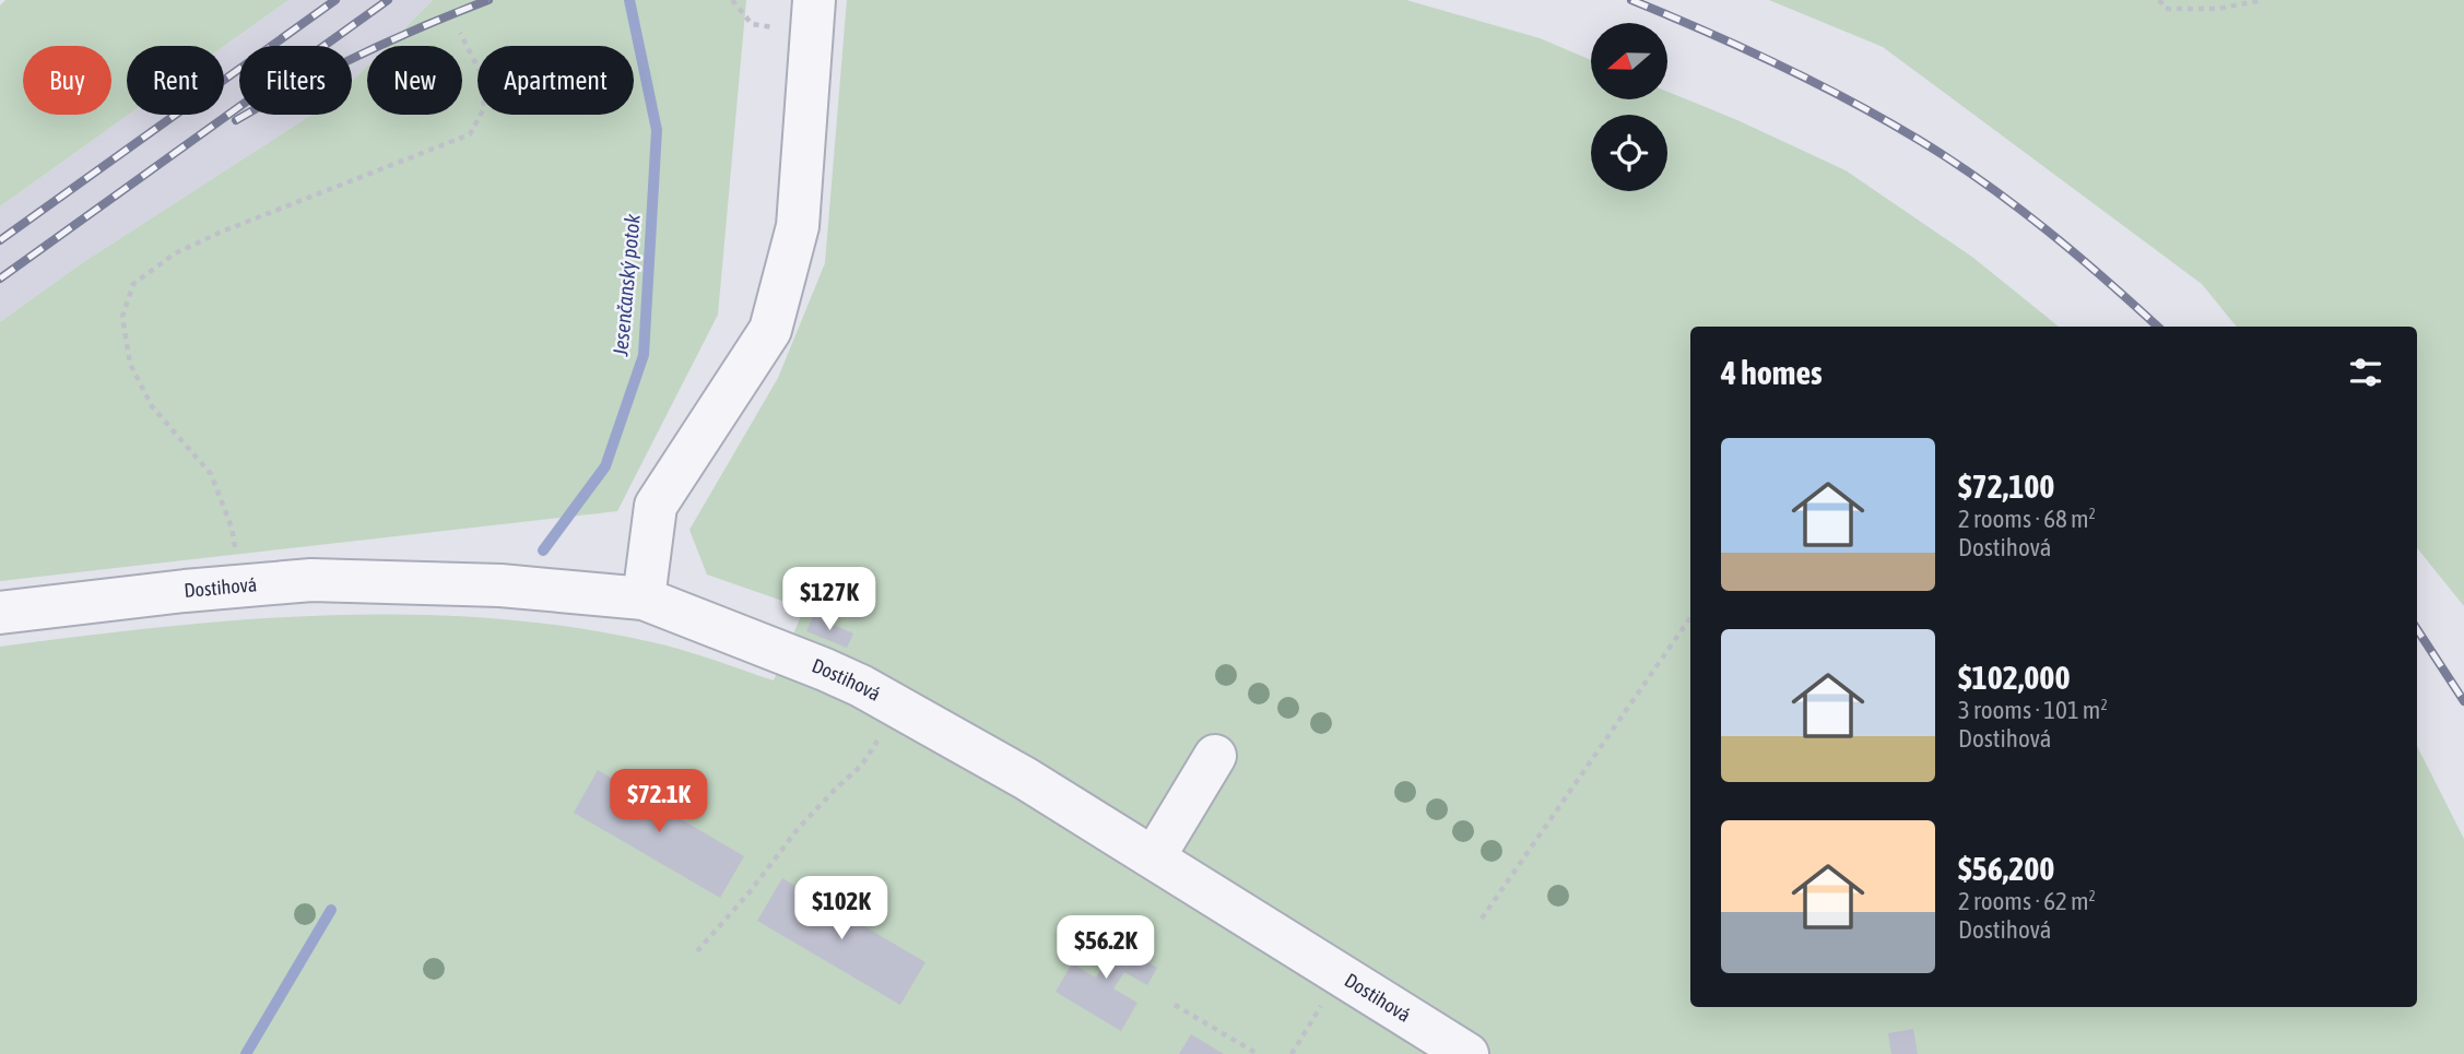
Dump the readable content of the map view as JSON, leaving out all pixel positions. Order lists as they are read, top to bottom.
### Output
{
  "streets": {
    "street": ["Dostihová"]
  },
  "water": ["Jesenčanský potok"],
  "north": "left",
  "page": {
    "chip": [
      "Buy",
      "Rent",
      "Filters",
      "New",
      "Apartment"
    ],
    "heading": "4 homes",
    "list": [
      {
        "name": "$72,100",
        "note": "2 rooms · 68 m² · Dostihová"
      },
      {
        "name": "$102,000",
        "note": "3 rooms · 101 m² · Dostihová"
      },
      {
        "name": "$56,200",
        "note": "2 rooms · 62 m² · Dostihová"
      }
    ],
    "price": [
      "$127K",
      "$72.1K",
      "$102K",
      "$56.2K"
    ]
  }
}
